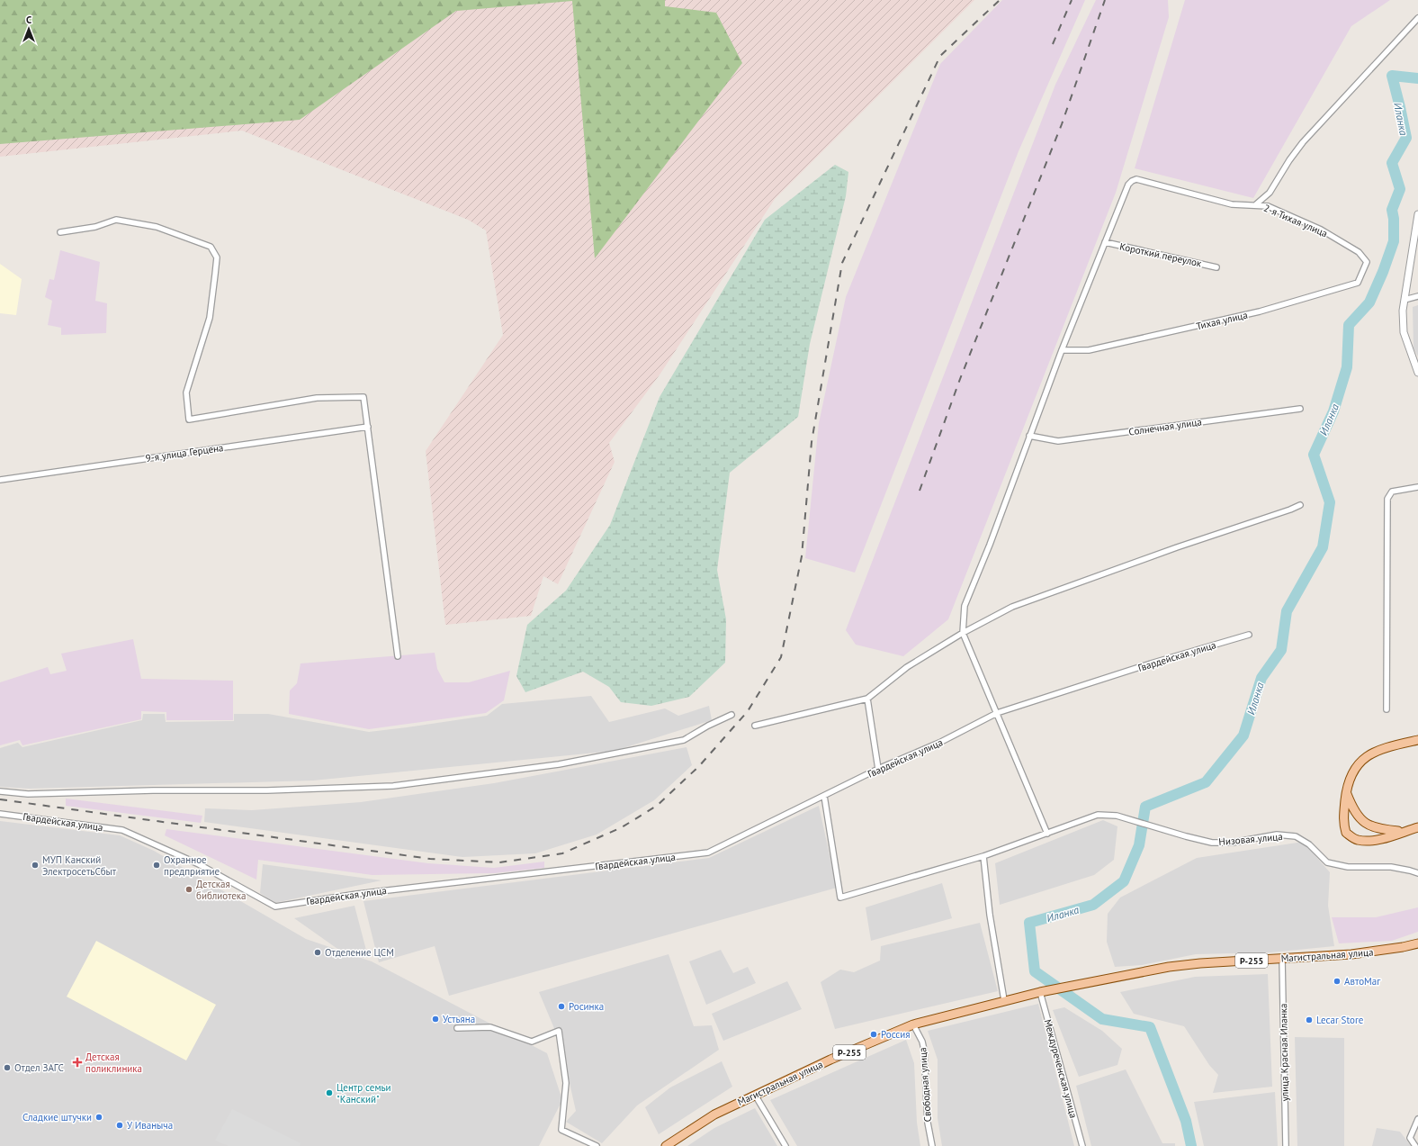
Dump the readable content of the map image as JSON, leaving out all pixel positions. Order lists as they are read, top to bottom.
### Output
{
  "streets": {
    "main road": ["Магистральная улица", "Р-255"],
    "street": [
      "2-я Тихая улица",
      "Короткий переулок",
      "Тихая улица",
      "Солнечная улица",
      "9-я улица Герцена",
      "Гвардейская улица",
      "Низовая улица",
      "улица Красная Иланка",
      "Междуреченская улица",
      "Свободная улица"
    ]
  },
  "crossings": [
    ["2-я Тихая улица", "Короткий переулок"],
    ["2-я Тихая улица", "Тихая улица"],
    ["Гвардейская улица", "Низовая улица"],
    ["Магистральная улица", "улица Красная Иланка"],
    ["Магистральная улица", "Междуреченская улица"],
    ["Магистральная улица", "Свободная улица"]
  ],
  "water": ["Иланка"],
  "places": {
    "other": [
      "МУП Канский ЭлектросетьСбыт",
      "Охранное предприятие",
      "Детская библиотека",
      "Отделение ЦСМ",
      "АвтоМаг",
      "Росинка",
      "Устьяна",
      "Lecar Store",
      "Россия",
      "Отдел ЗАГС",
      "Центр семьи \"Канский\"",
      "Сладкие штучки",
      "У Иваныча"
    ],
    "health": ["Детская поликлиника"]
  },
  "north": "top"
}
